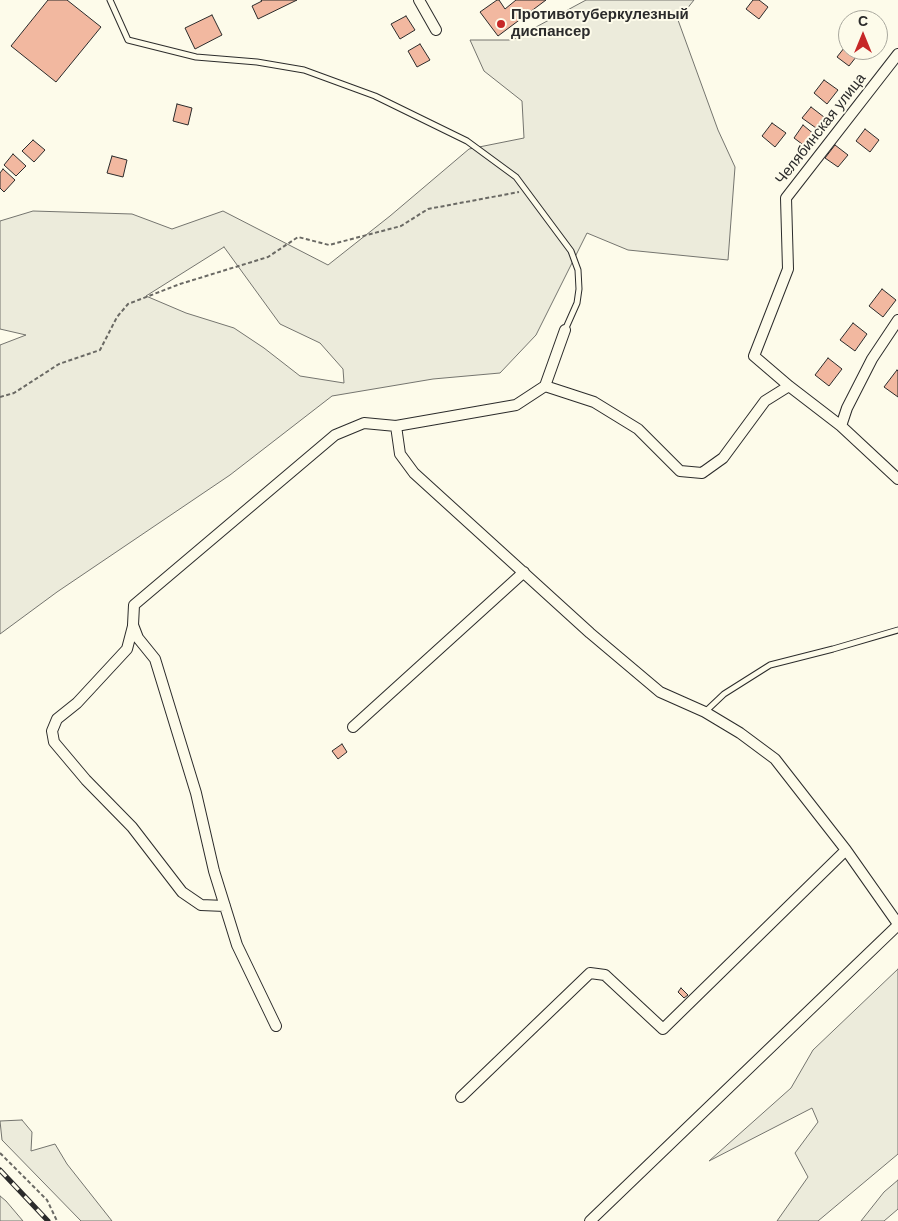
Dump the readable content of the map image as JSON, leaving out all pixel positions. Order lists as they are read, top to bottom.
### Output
{
  "streets": {
    "street": ["Челябинская улица"]
  },
  "places": ["Противотуберкулезный диспансер"],
  "north": "top"
}
